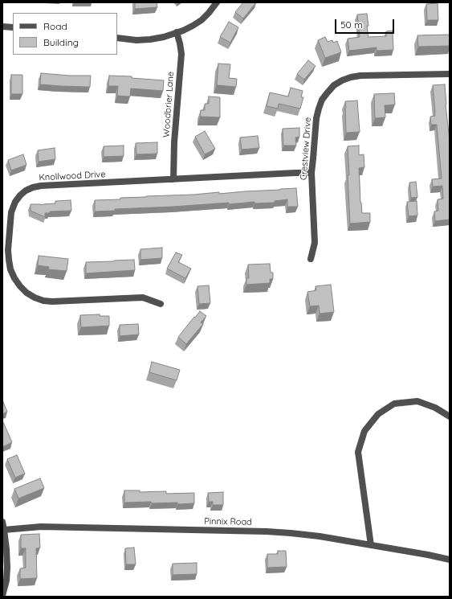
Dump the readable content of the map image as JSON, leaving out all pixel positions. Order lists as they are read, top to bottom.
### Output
{
  "streets": {
    "street": [
      "Woodbrier Lane",
      "Crestview Drive",
      "Knollwood Drive",
      "Pinnix Road"
    ]
  },
  "crossings": [
    ["Woodbrier Lane", "Knollwood Drive"],
    ["Crestview Drive", "Knollwood Drive"]
  ],
  "legend": ["Road", "Building"],
  "scale_bar": "50 m"
}
